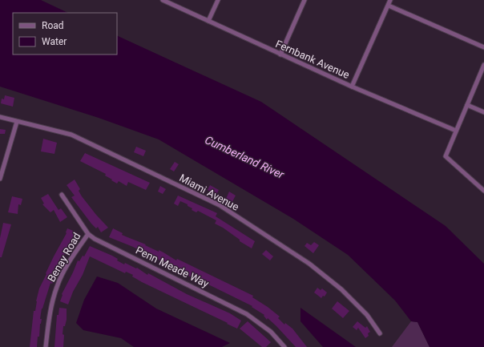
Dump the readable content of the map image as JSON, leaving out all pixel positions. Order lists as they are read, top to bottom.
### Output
{
  "streets": {
    "street": [
      "Fernbank Avenue",
      "Miami Avenue",
      "Benay Road",
      "Penn Meade Way"
    ]
  },
  "crossings": [
    ["Benay Road", "Penn Meade Way"]
  ],
  "water": ["Cumberland River"],
  "legend": ["Road", "Water"]
}
